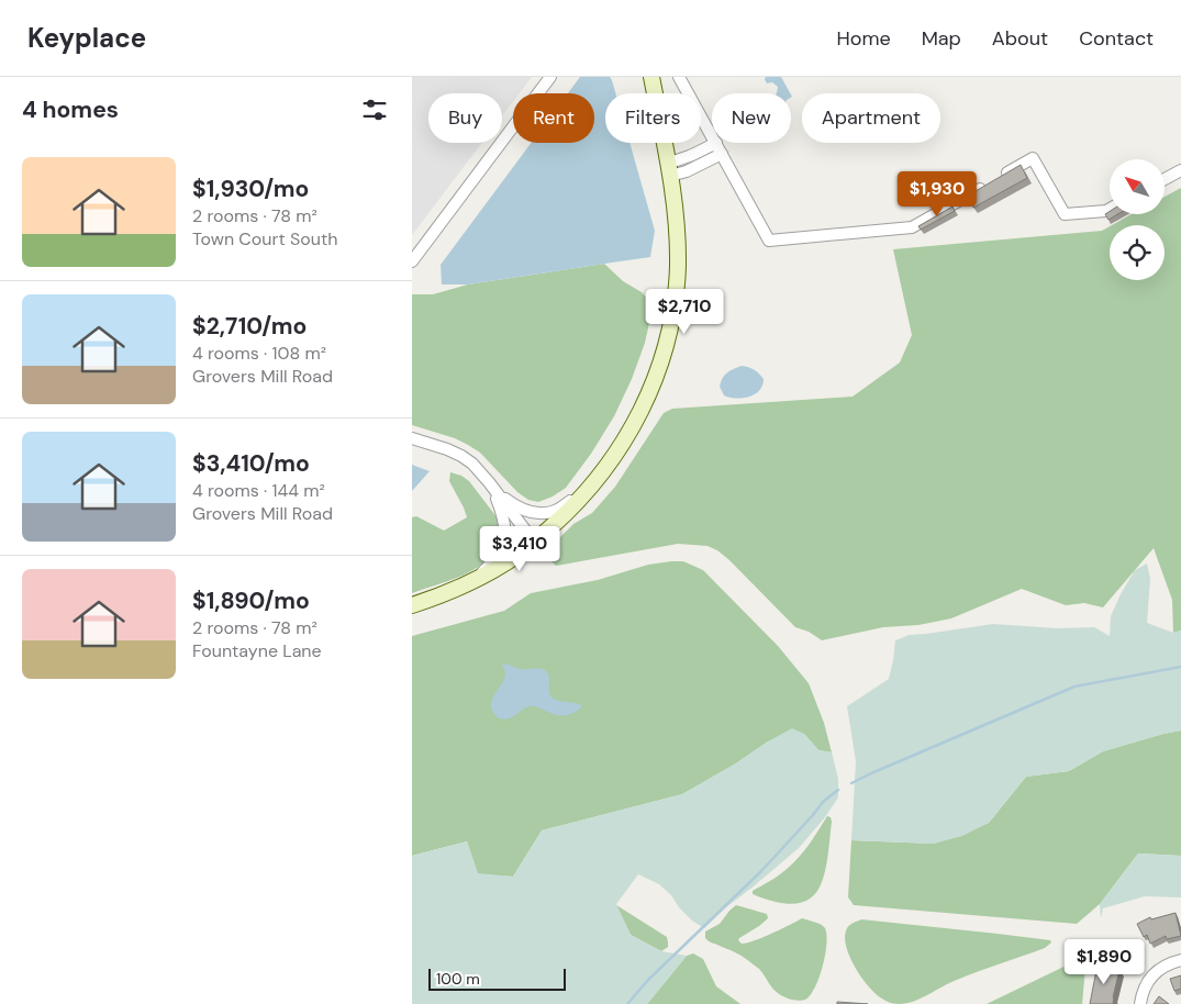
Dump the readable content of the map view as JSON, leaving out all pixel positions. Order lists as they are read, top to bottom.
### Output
{
  "scale_bar": "100 m",
  "north": "top left",
  "page": {
    "header": "Keyplace",
    "nav": [
      "Home",
      "Map",
      "About",
      "Contact"
    ],
    "heading": "4 homes",
    "chip": [
      "Buy",
      "Rent",
      "Filters",
      "New",
      "Apartment"
    ],
    "list": [
      {
        "name": "$1,930/mo",
        "note": "2 rooms · 78 m² · Town Court South"
      },
      {
        "name": "$2,710/mo",
        "note": "4 rooms · 108 m² · Grovers Mill Road"
      },
      {
        "name": "$3,410/mo",
        "note": "4 rooms · 144 m² · Grovers Mill Road"
      },
      {
        "name": "$1,890/mo",
        "note": "2 rooms · 78 m² · Fountayne Lane"
      }
    ],
    "price": [
      "$1,930",
      "$2,710",
      "$3,410",
      "$1,890"
    ],
    "scale": "100 m"
  }
}
